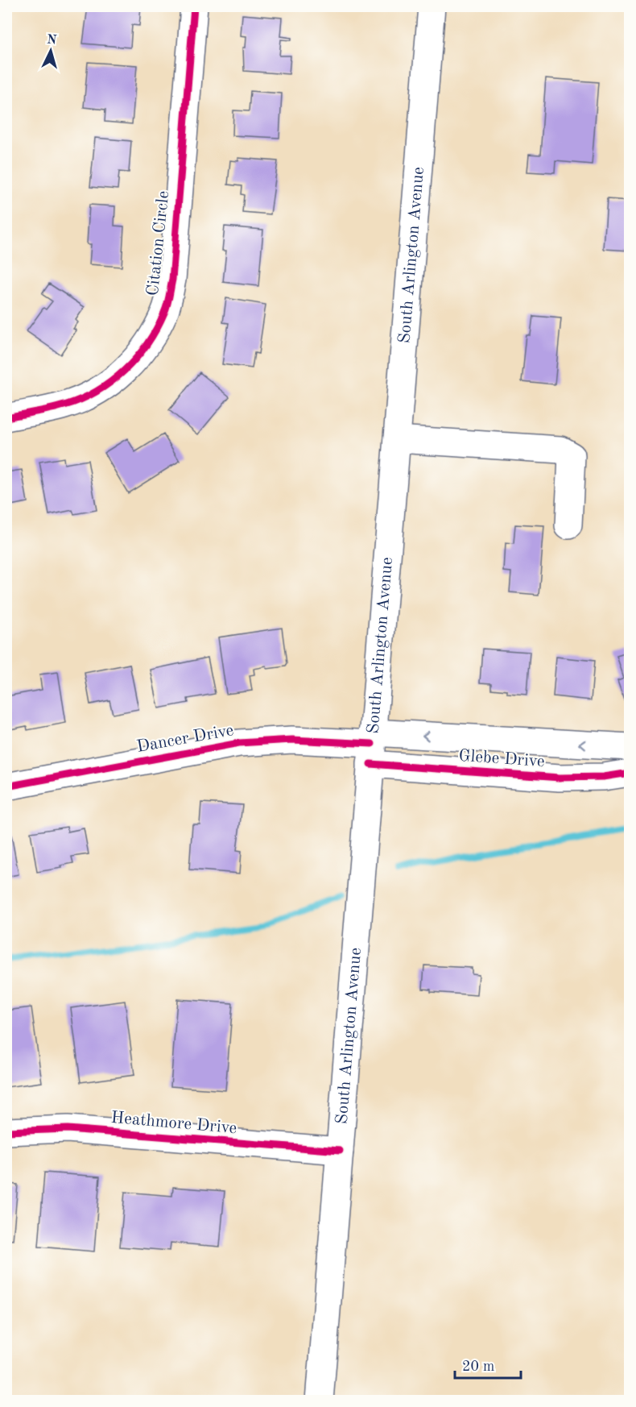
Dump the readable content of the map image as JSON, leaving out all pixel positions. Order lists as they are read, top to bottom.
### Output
{
  "streets": {
    "street": [
      "Citation Circle",
      "South Arlington Avenue",
      "Dancer Drive",
      "Glebe Drive",
      "Heathmore Drive"
    ]
  },
  "crossings": [
    ["South Arlington Avenue", "Dancer Drive"],
    ["South Arlington Avenue", "Glebe Drive"],
    ["South Arlington Avenue", "Heathmore Drive"],
    ["Dancer Drive", "Glebe Drive"]
  ],
  "scale_bar": "20 m",
  "north": "top"
}
